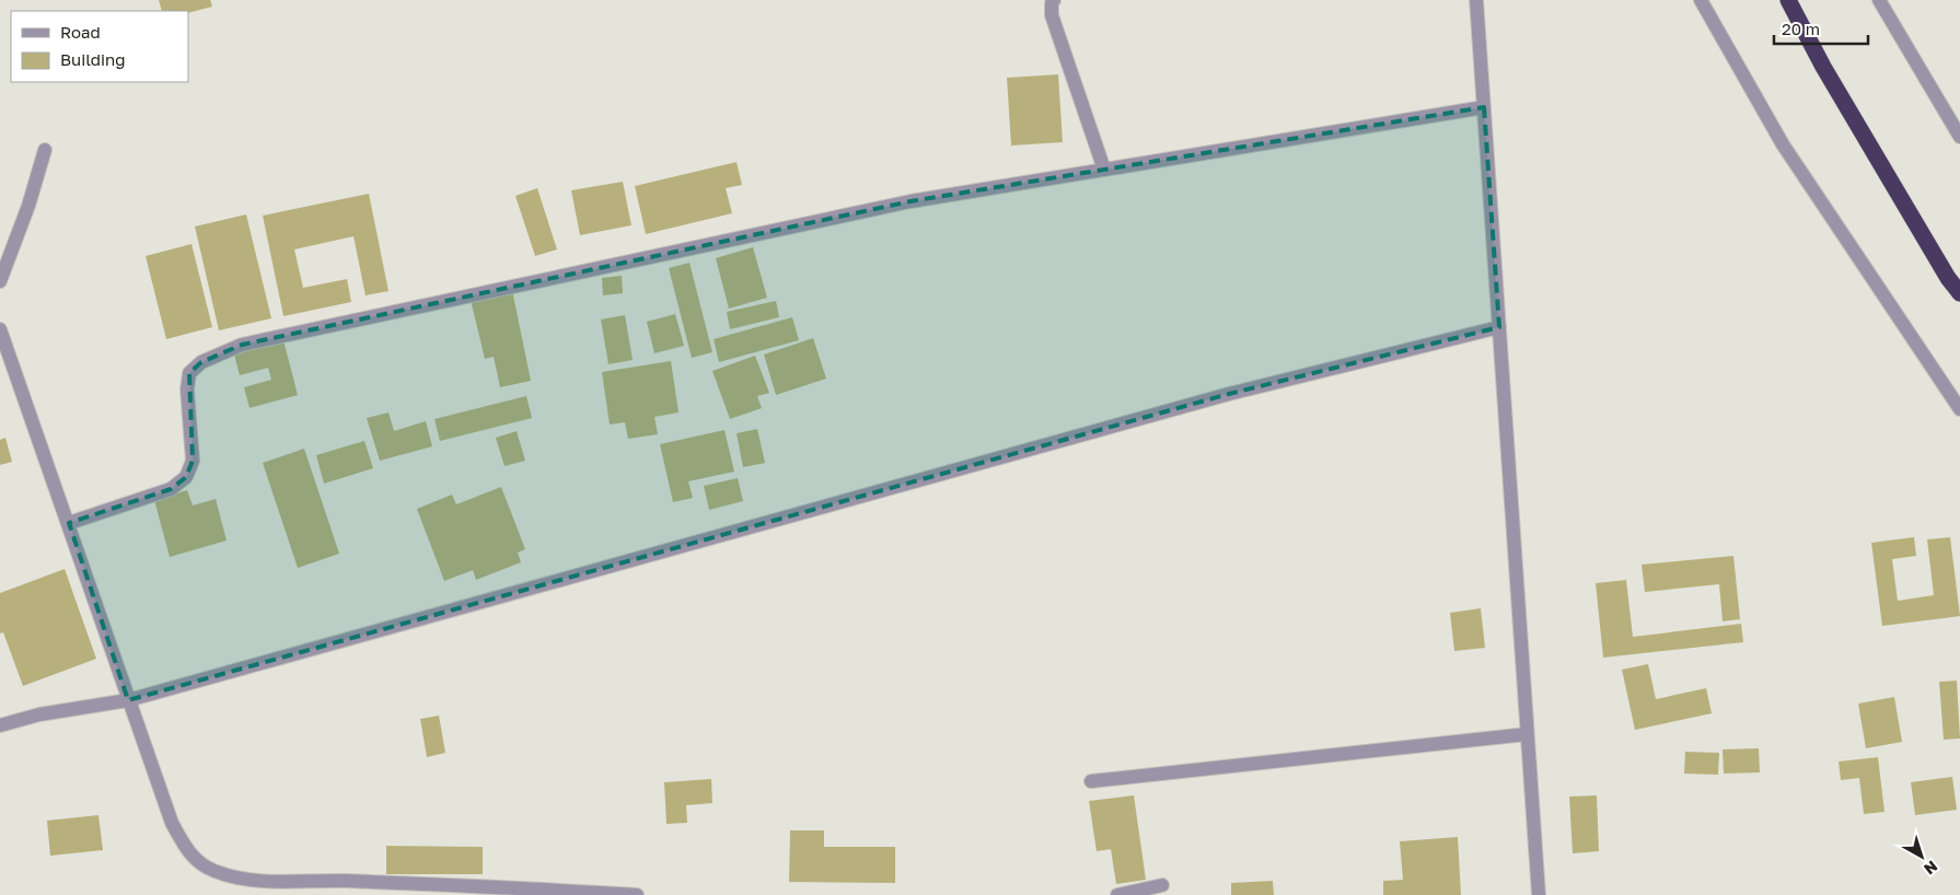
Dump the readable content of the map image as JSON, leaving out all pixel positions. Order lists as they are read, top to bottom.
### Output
{
  "legend": ["Road", "Building"],
  "scale_bar": "20 m",
  "north": "bottom right"
}
